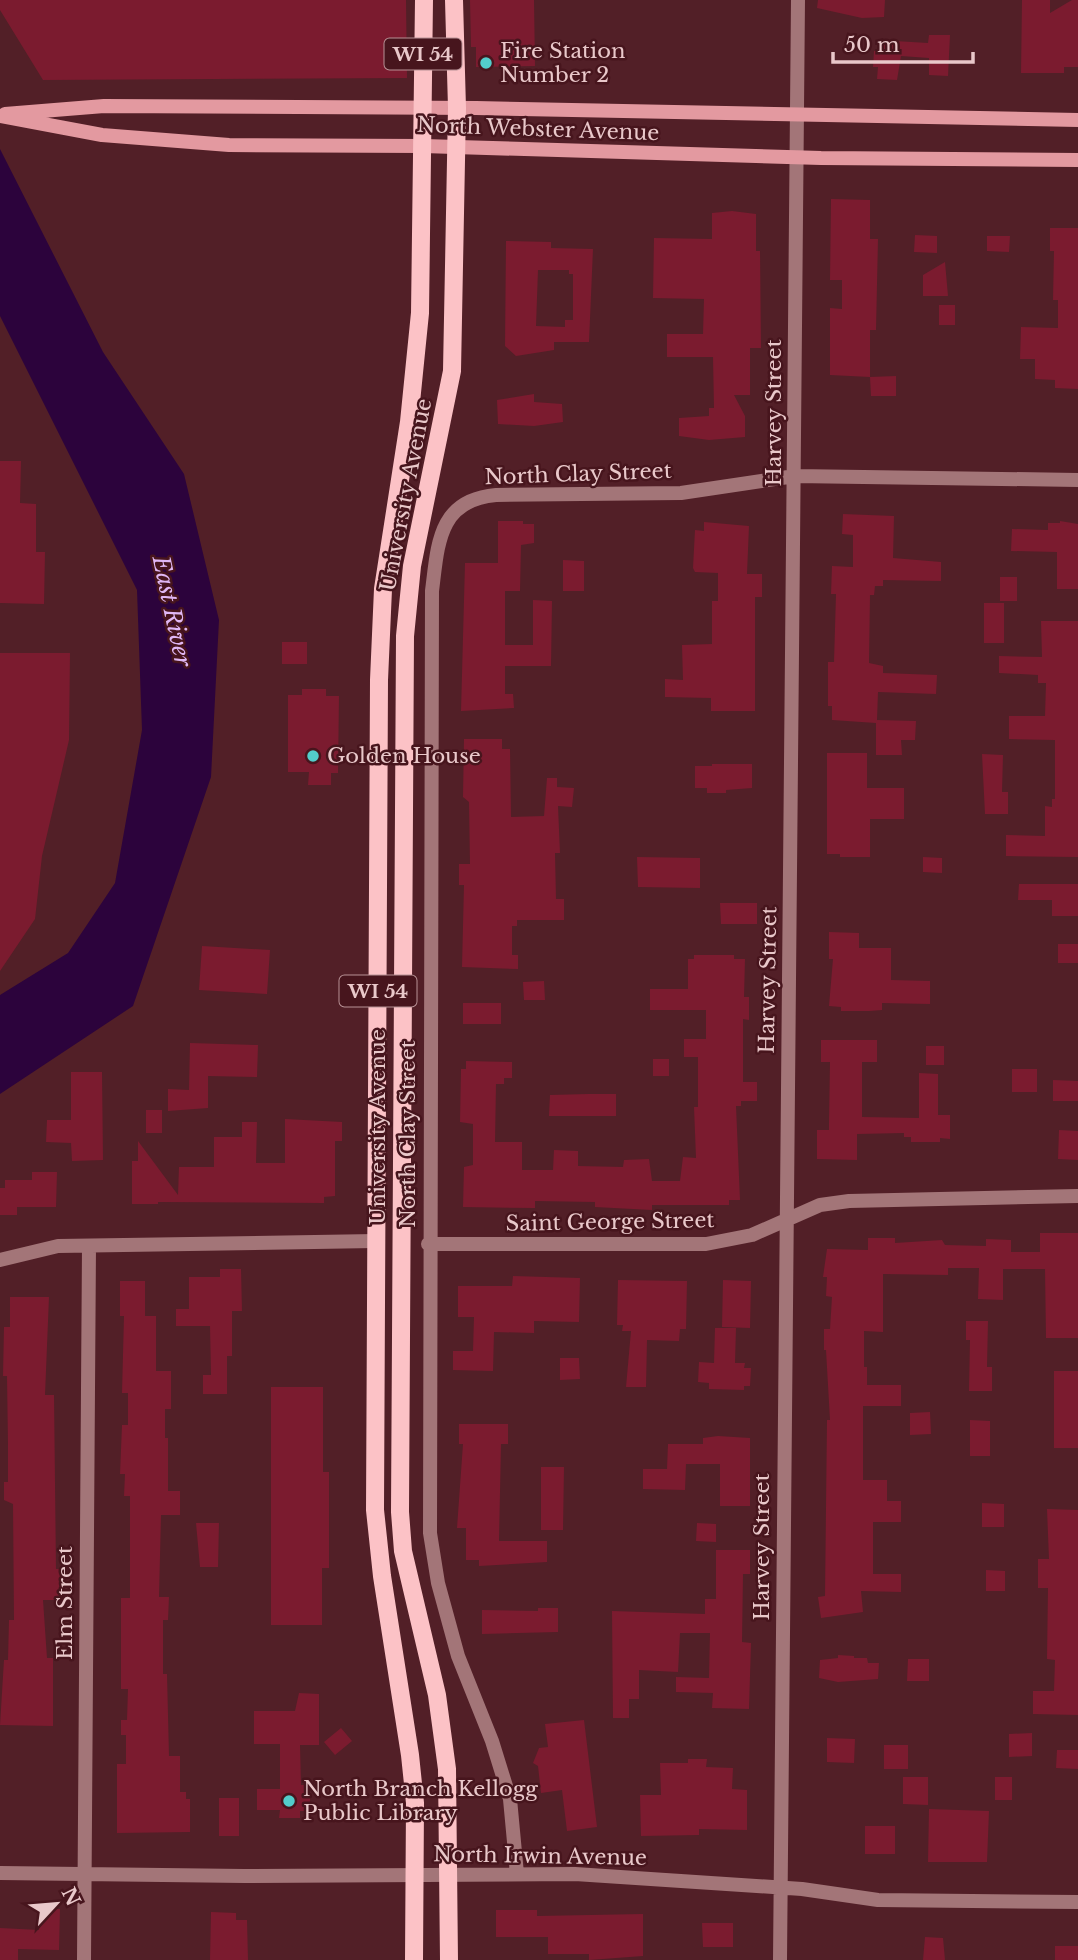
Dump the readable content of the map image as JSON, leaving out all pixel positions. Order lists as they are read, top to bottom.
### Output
{
  "streets": {
    "main road": ["WI 54", "North Webster Avenue", "University Avenue"],
    "street": [
      "Harvey Street",
      "North Clay Street",
      "Saint George Street",
      "Elm Street",
      "North Irwin Avenue"
    ]
  },
  "crossings": [
    ["North Webster Avenue", "Harvey Street"],
    ["North Webster Avenue", "University Avenue"],
    ["Harvey Street", "North Clay Street"],
    ["Harvey Street", "Saint George Street"],
    ["Harvey Street", "North Irwin Avenue"],
    ["North Clay Street", "Saint George Street"],
    ["North Clay Street", "North Irwin Avenue"],
    ["University Avenue", "North Irwin Avenue"],
    ["Elm Street", "North Irwin Avenue"]
  ],
  "water": ["East River"],
  "places": ["Fire Station Number 2", "Golden House", "North Branch Kellogg Public Library"],
  "scale_bar": "50 m",
  "north": "top right"
}
